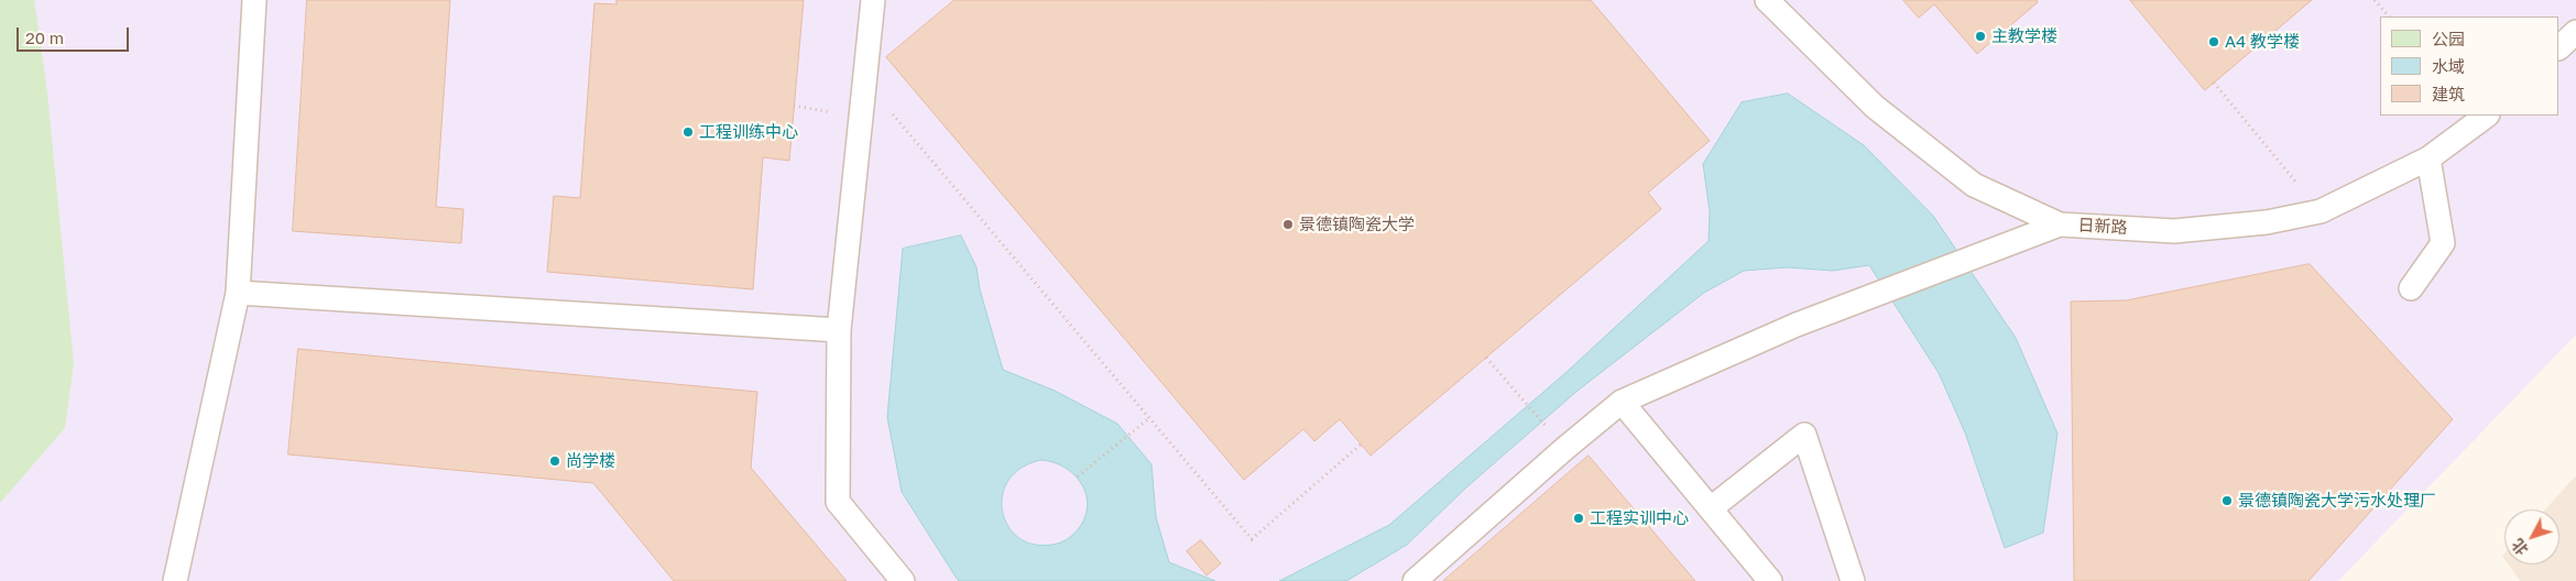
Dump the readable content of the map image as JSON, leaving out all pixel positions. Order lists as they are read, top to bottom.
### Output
{
  "streets": {
    "lane": ["日新路"]
  },
  "places": [
    "主教学楼",
    "A4 教学楼",
    "工程训练中心",
    "景德镇陶瓷大学",
    "尚学楼",
    "景德镇陶瓷大学污水处理厂",
    "工程实训中心"
  ],
  "legend": ["公园", "水域", "建筑"],
  "scale_bar": "20 m",
  "north": "bottom left"
}
